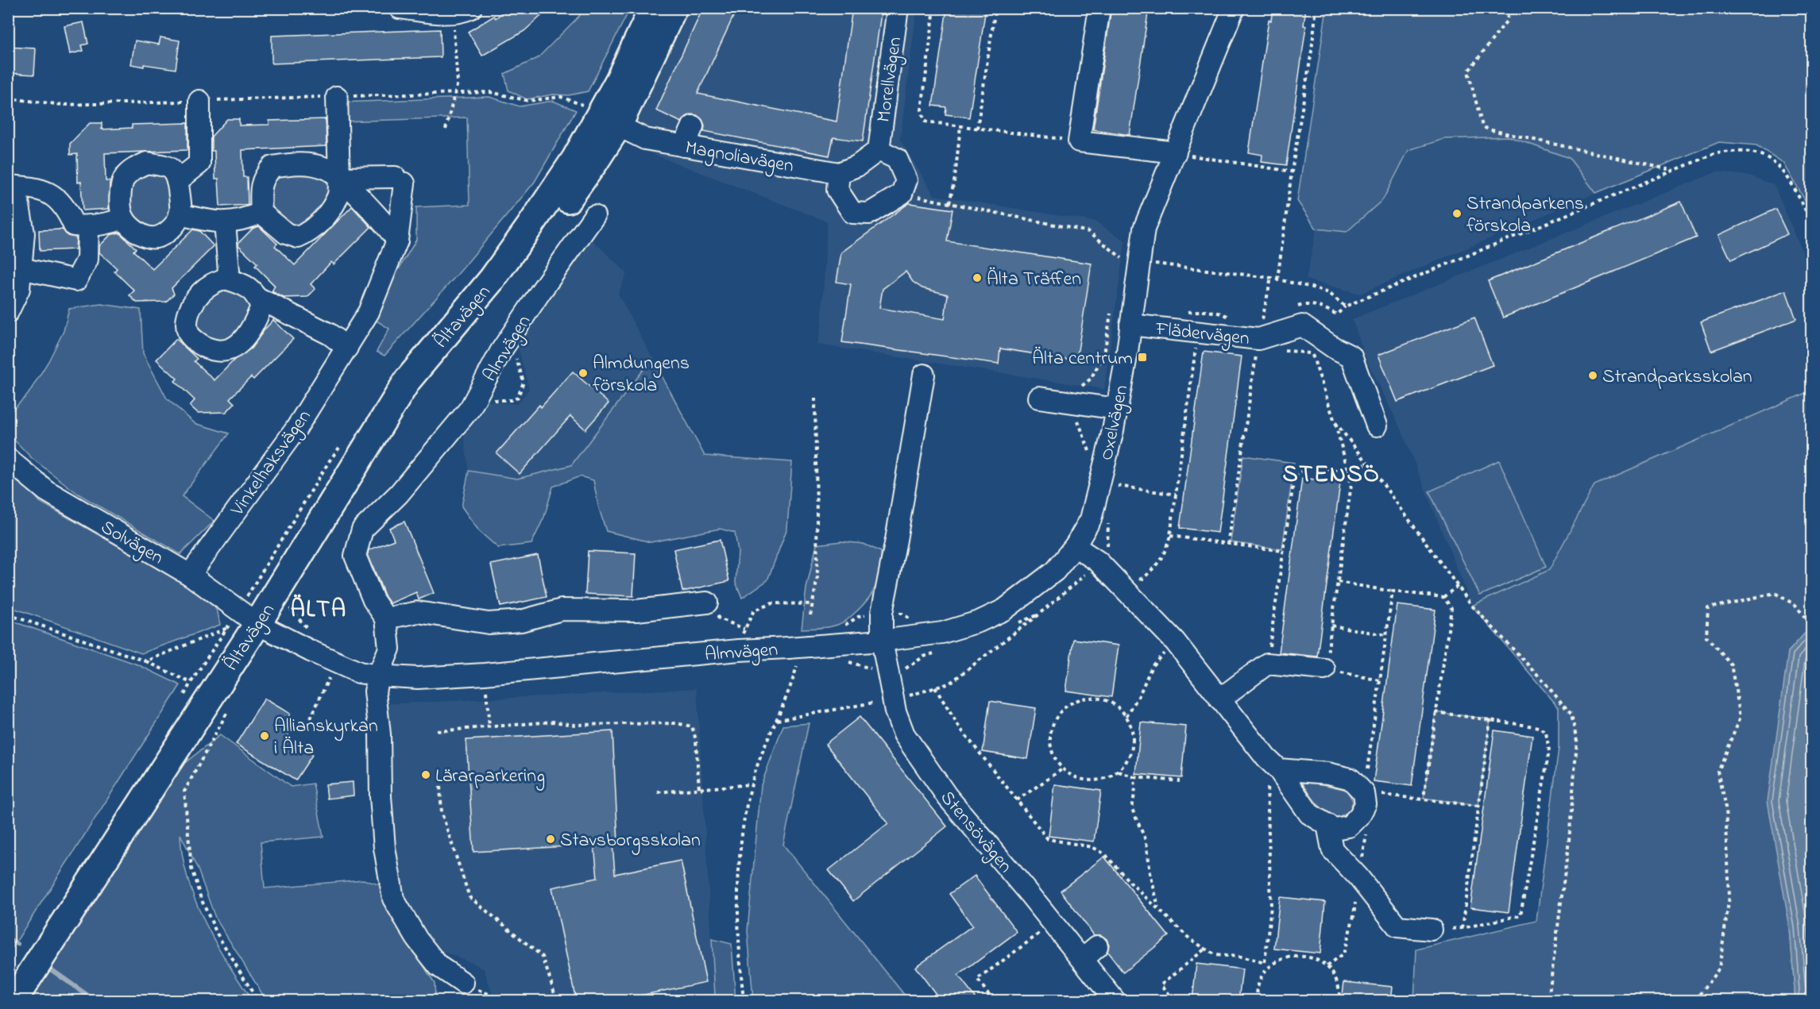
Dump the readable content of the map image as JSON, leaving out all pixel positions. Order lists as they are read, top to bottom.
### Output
{
  "streets": {
    "main road": ["Ältavägen"],
    "street": [
      "Morellvägen",
      "Magnoliavägen",
      "Flädervägen",
      "Almvägen",
      "Oxelvägen",
      "Vinkelhaksvägen",
      "Solvägen",
      "Stensövägen"
    ]
  },
  "crossings": [
    ["Morellvägen", "Magnoliavägen"],
    ["Magnoliavägen", "Ältavägen"],
    ["Ältavägen", "Almvägen"],
    ["Ältavägen", "Solvägen"],
    ["Flädervägen", "Oxelvägen"],
    ["Almvägen", "Oxelvägen"],
    ["Almvägen", "Solvägen"],
    ["Almvägen", "Stensövägen"],
    ["Vinkelhaksvägen", "Solvägen"]
  ],
  "districts": ["STENSÖ", "ÄLTA"],
  "places": {
    "other": [
      "Strandparkens förskola",
      "Älta Träffen",
      "Almdungens förskola",
      "Strandparksskolan",
      "Allianskyrkan i Älta",
      "Lärarparkering",
      "Stavsborgsskolan"
    ],
    "transit": ["Älta centrum"]
  }
}
